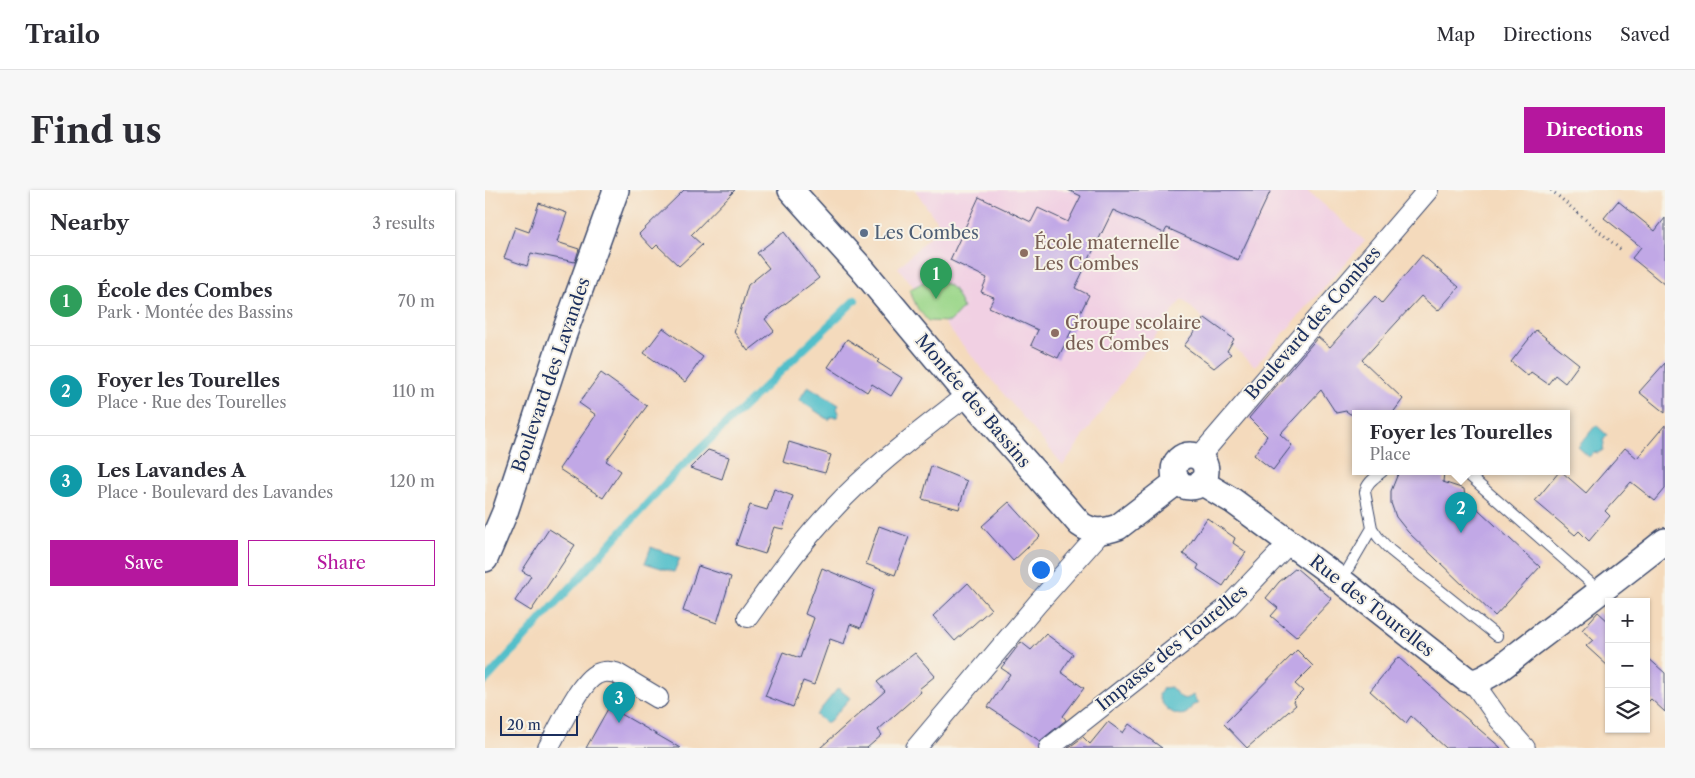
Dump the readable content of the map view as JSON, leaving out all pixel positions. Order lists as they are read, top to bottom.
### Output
{
  "streets": {
    "street": [
      "Boulevard des Combes",
      "Boulevard des Lavandes",
      "Montée des Bassins",
      "Rue des Tourelles",
      "Impasse des Tourelles"
    ]
  },
  "crossings": [
    ["Rue des Tourelles", "Impasse des Tourelles"]
  ],
  "places": ["Les Combes", "École maternelle Les Combes", "Groupe scolaire des Combes"],
  "scale_bar": "20 m",
  "page": {
    "header": "Trailo",
    "nav": ["Map", "Directions", "Saved"],
    "buttons": [
      "Directions",
      ["Save", "Share"]
    ],
    "title": "Find us",
    "heading": ["Nearby", "3 results"],
    "list": [
      {
        "mark": "1",
        "name": "École des Combes",
        "note": "Park · Montée des Bassins",
        "value": "70 m"
      },
      {
        "mark": "2",
        "name": "Foyer les Tourelles",
        "note": "Place · Rue des Tourelles",
        "value": "110 m"
      },
      {
        "mark": "3",
        "name": "Les Lavandes A",
        "note": "Place · Boulevard des Lavandes",
        "value": "120 m"
      }
    ],
    "pins": ["1", "2", "3"],
    "popup": ["Foyer les Tourelles", "Place"],
    "map_buttons": ["+", "−"],
    "scale": "20 m"
  }
}
